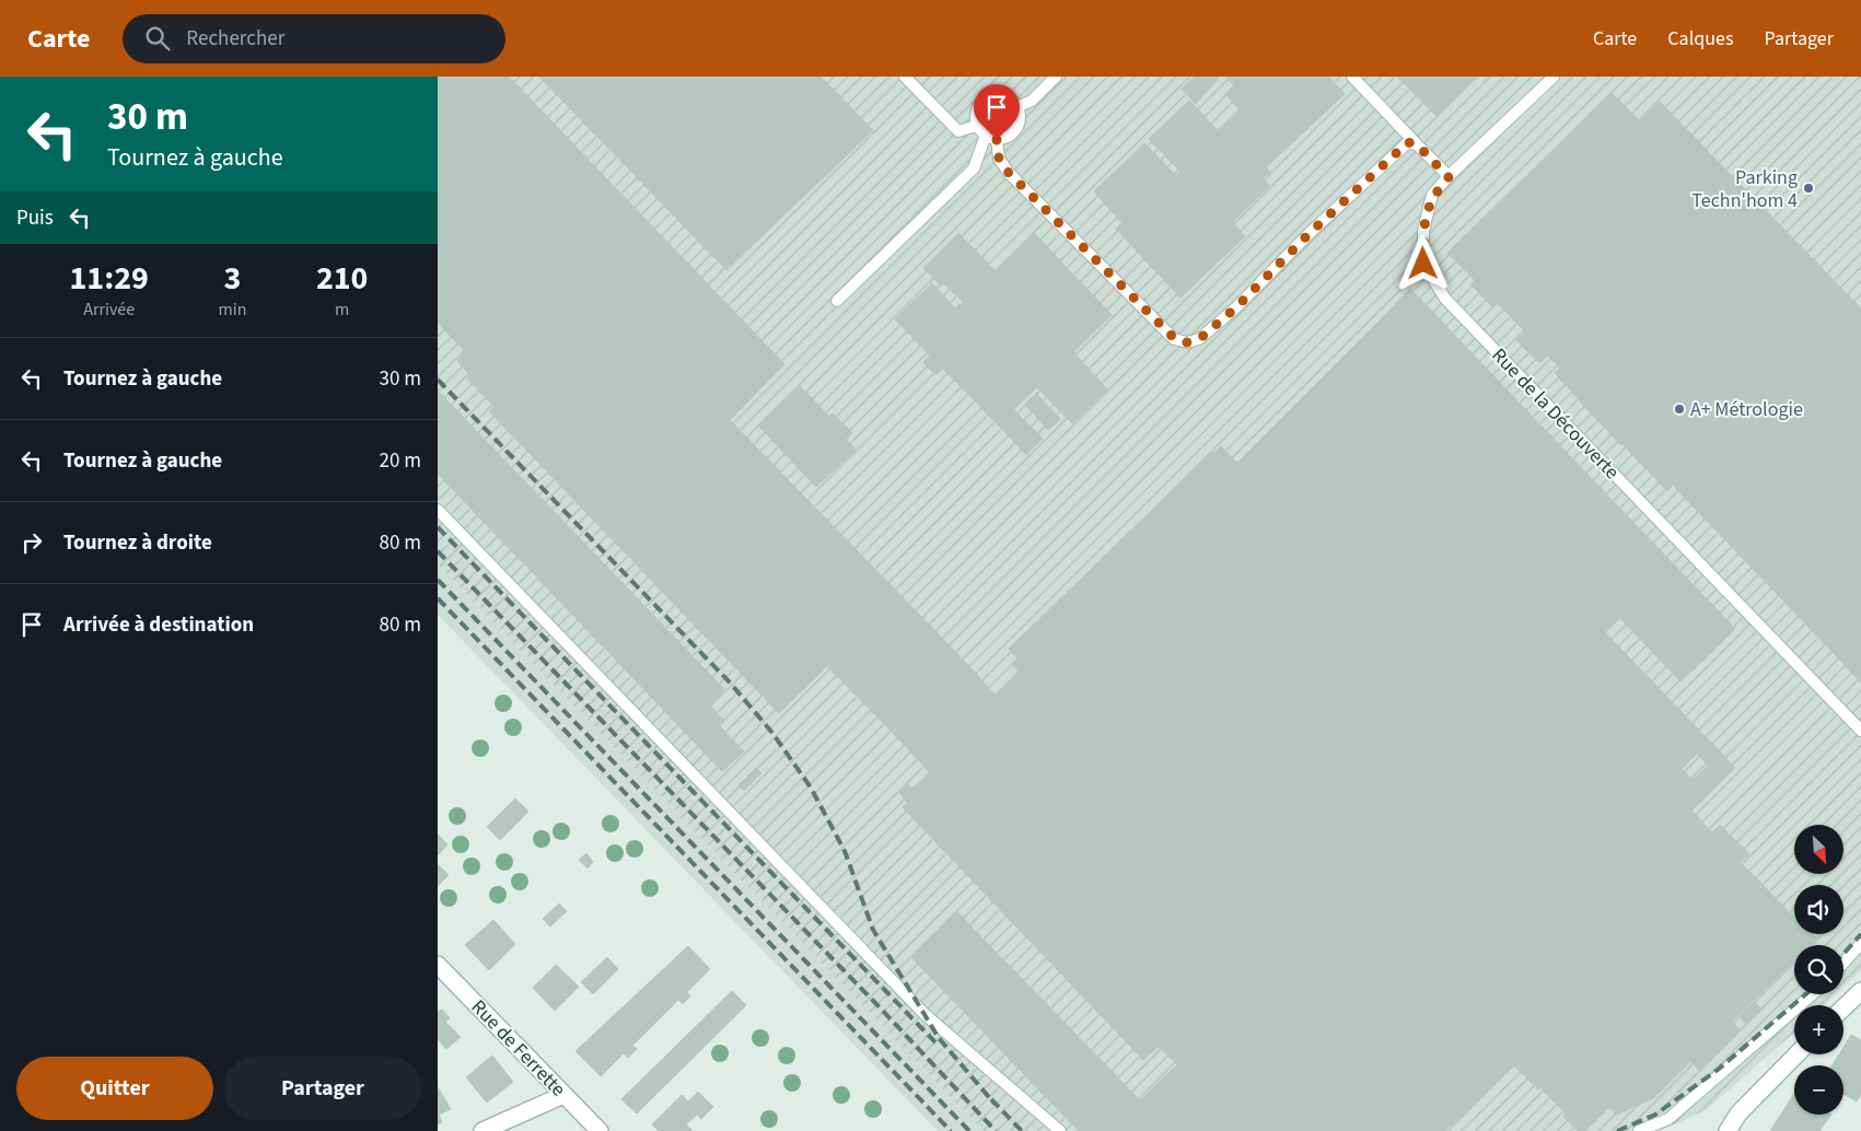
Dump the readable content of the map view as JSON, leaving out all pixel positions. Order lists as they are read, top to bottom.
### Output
{
  "streets": {
    "street": ["Rue de Ferrette"],
    "lane": ["Rue de la Découverte"]
  },
  "places": ["Parking Techn'hom 4", "A+ Métrologie"],
  "north": "bottom right",
  "page": {
    "header": "Carte",
    "search": "Rechercher",
    "nav": ["Carte", "Calques", "Partager"],
    "turn": ["30 m", "Tournez à gauche"],
    "then": "Puis",
    "eta": [
      "11:29",
      "Arrivée",
      "3",
      "min",
      "210",
      "m"
    ],
    "list": [
      {
        "name": "Tournez à gauche",
        "value": "30 m"
      },
      {
        "name": "Tournez à gauche",
        "value": "20 m"
      },
      {
        "name": "Tournez à droite",
        "value": "80 m"
      },
      {
        "name": "Arrivée à destination",
        "value": "80 m"
      }
    ],
    "map_buttons": ["+", "−"],
    "buttons": ["Quitter", "Partager"]
  }
}
